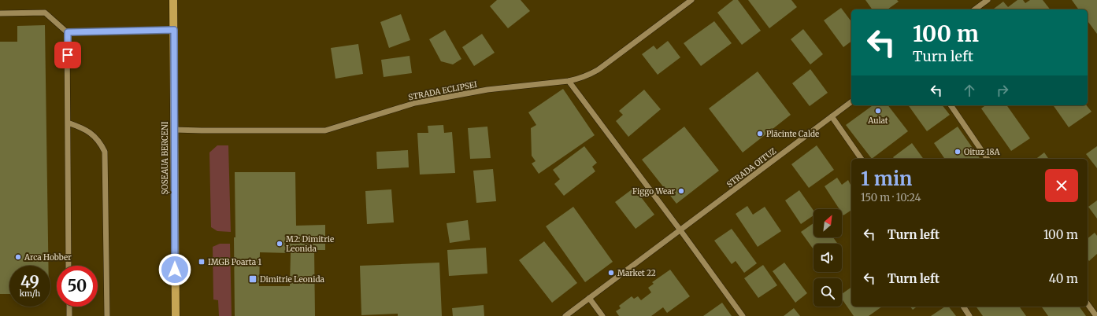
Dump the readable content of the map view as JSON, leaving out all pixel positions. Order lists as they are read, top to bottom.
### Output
{
  "streets": {
    "main road": ["ȘOSEAUA BERCENI"],
    "street": ["STRADA ECLIPSEI", "STRADA OITUZ"]
  },
  "crossings": [
    ["STRADA ECLIPSEI", "ȘOSEAUA BERCENI"]
  ],
  "places": {
    "other": [
      "Aulat",
      "Plăcinte Calde",
      "Oituz 18A",
      "Figgo Wear",
      "M2: Dimitrie Leonida",
      "Arca Hobber",
      "Market 22"
    ],
    "transit": ["IMGB Poarta 1", "Dimitrie Leonida"]
  },
  "north": "top right",
  "page": {
    "turn": ["100 m", "Turn left"],
    "heading": ["1 min", "150 m · 10:24"],
    "list": [
      {
        "name": "Turn left",
        "value": "100 m"
      },
      {
        "name": "Turn left",
        "value": "40 m"
      }
    ],
    "speed": "49 km/h",
    "limit": "50"
  }
}
